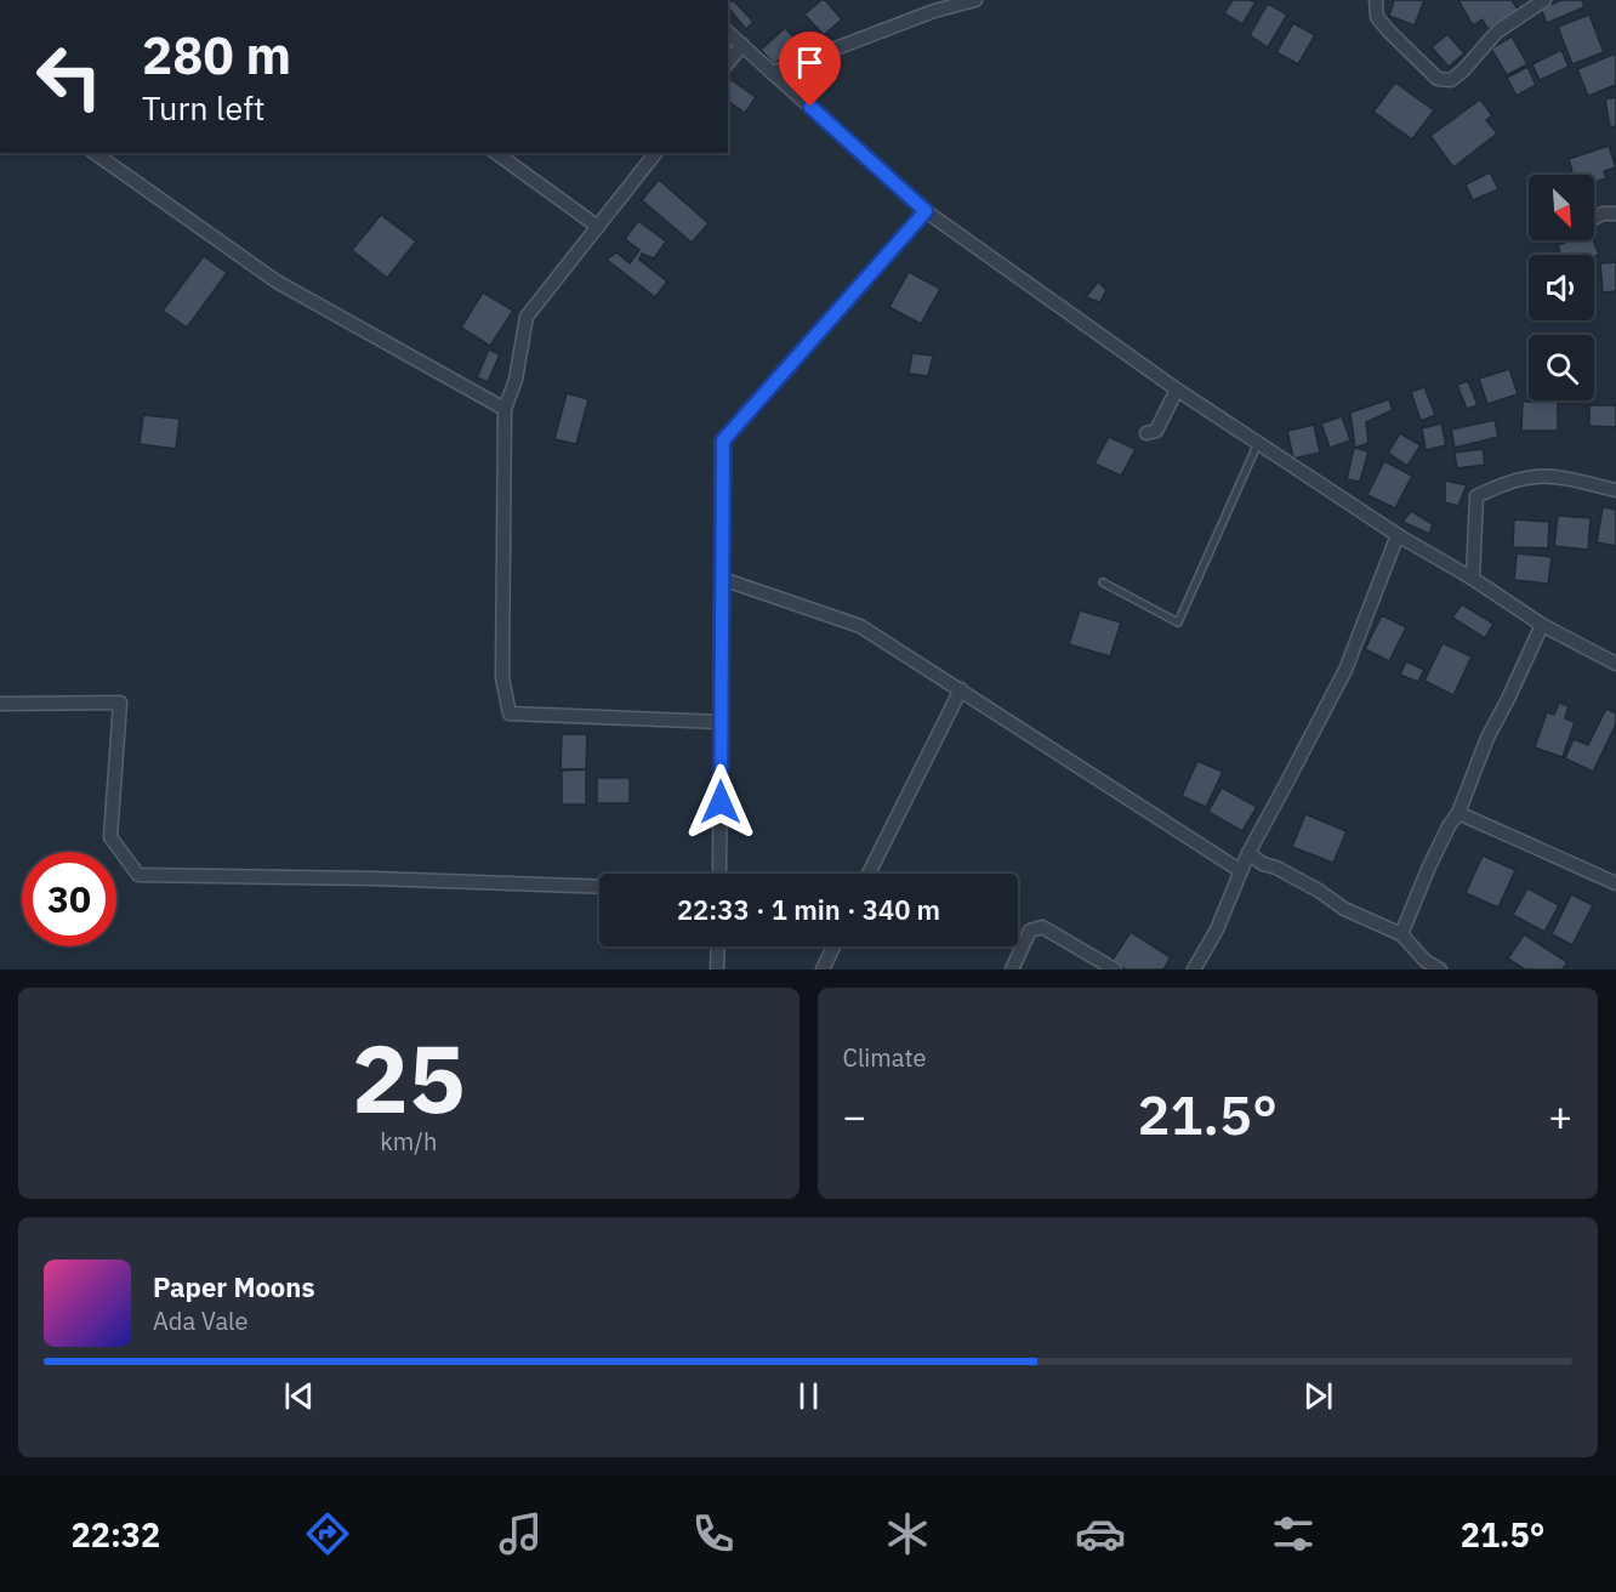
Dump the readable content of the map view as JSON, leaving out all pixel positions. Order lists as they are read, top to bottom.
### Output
{
  "north": "bottom right",
  "page": {
    "turn": ["280 m", "Turn left"],
    "limit": "30",
    "trip": "22:33 · 1 min · 340 m",
    "tile": [
      ["25", "km/h"],
      "Climate"
    ],
    "heat": ["−", "21.5°", "+"],
    "song": ["Paper Moons", "Ada Vale"],
    "tabs": ["22:32", "21.5°"]
  }
}
